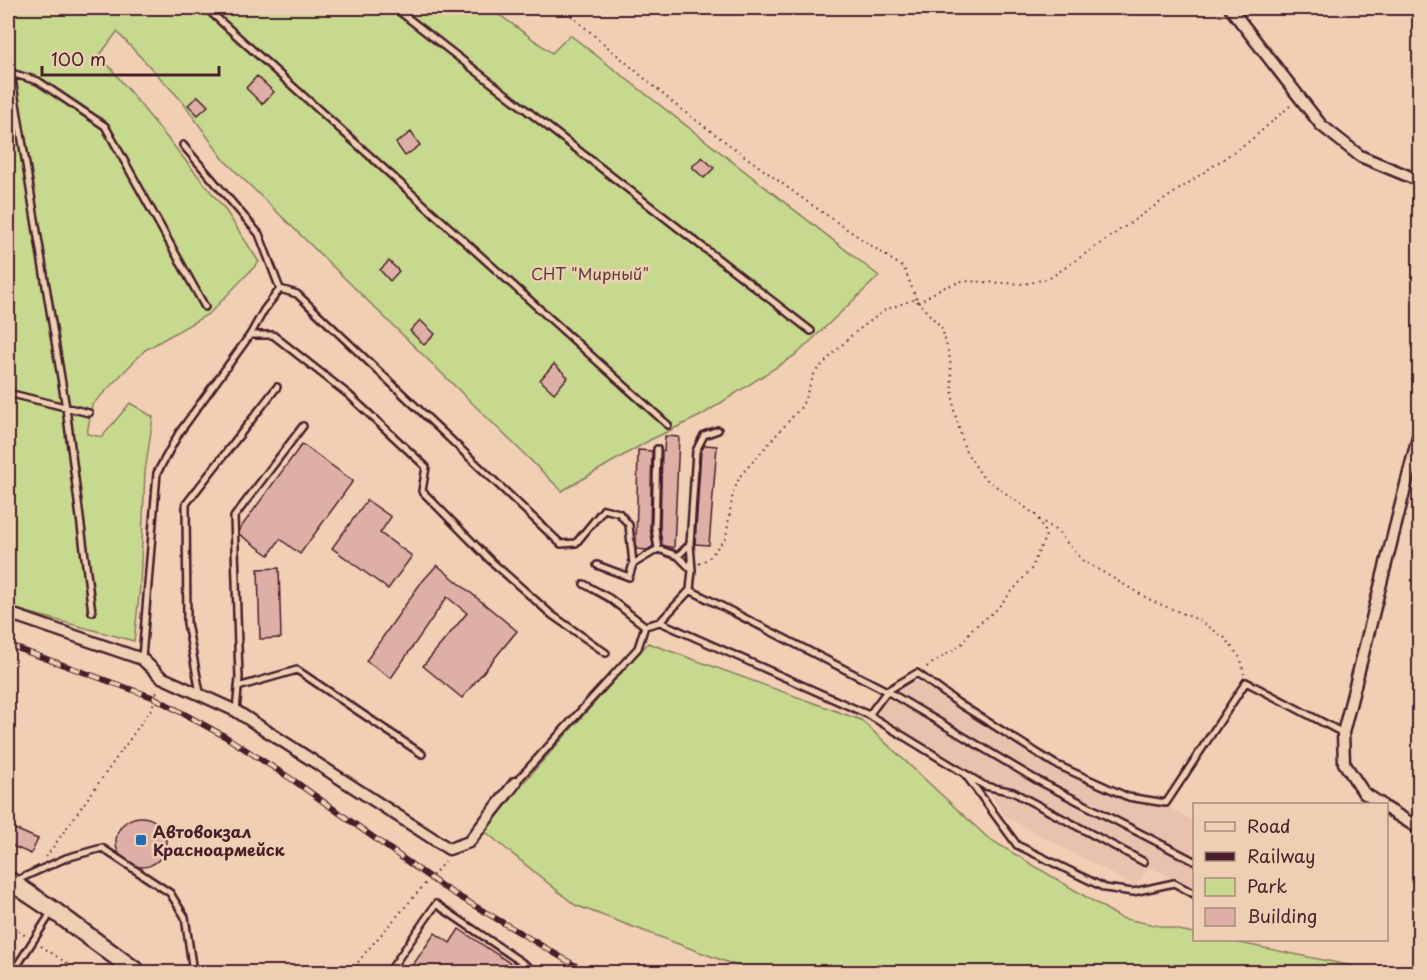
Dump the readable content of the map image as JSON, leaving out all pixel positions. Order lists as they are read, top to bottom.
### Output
{
  "parks": ["СНТ \"Мирный\""],
  "places": {
    "transit": ["Автовокзал Красноармейск"]
  },
  "legend": [
    "Road",
    "Railway",
    "Park",
    "Building"
  ],
  "scale_bar": "100 m"
}
